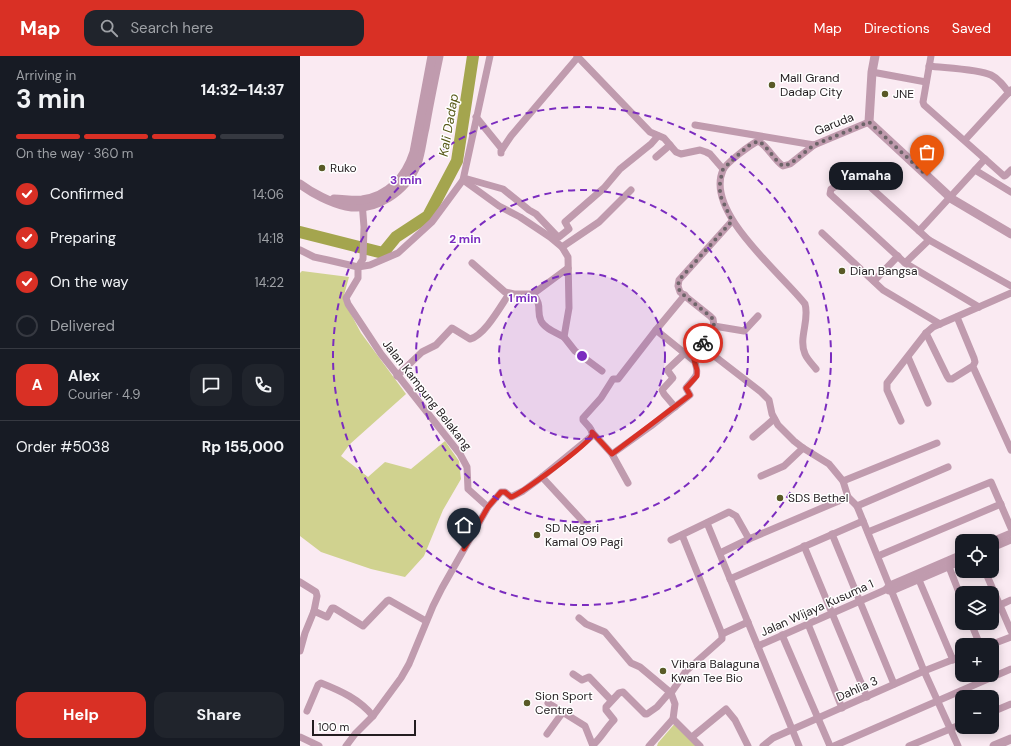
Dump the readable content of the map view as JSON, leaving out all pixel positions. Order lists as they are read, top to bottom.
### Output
{
  "streets": {
    "street": [
      "Garuda",
      "Jalan Kampung Belakang",
      "Jalan Wijaya Kusuma 1",
      "Dahlia 3"
    ]
  },
  "water": ["Kali Dadap"],
  "places": [
    "Mall Grand Dadap City",
    "JNE",
    "Ruko",
    "Yamaha",
    "Dian Bangsa",
    "SDS Bethel",
    "SD Negeri Kamal 09 Pagi",
    "Vihara Balaguna Kwan Tee Bio",
    "Sion Sport Centre"
  ],
  "scale_bar": "100 m",
  "page": {
    "header": "Map",
    "search": "Search here",
    "nav": ["Map", "Directions", "Saved"],
    "heading": ["3 min", "Arriving in", "14:32–14:37"],
    "panel": [
      "Alex",
      "Courier · 4.9",
      "Order #5038",
      "Rp 155,000"
    ],
    "bar": "On the way · 360 m",
    "bubble": "Yamaha",
    "list": [
      ["Confirmed", "14:06"],
      ["Preparing", "14:18"],
      ["On the way", "14:22"],
      "Delivered"
    ],
    "round": "A",
    "map_buttons": ["+", "−"],
    "buttons": ["Help", "Share"],
    "scale": "100 m"
  },
  "rings": ["3 min", "2 min", "1 min"]
}
